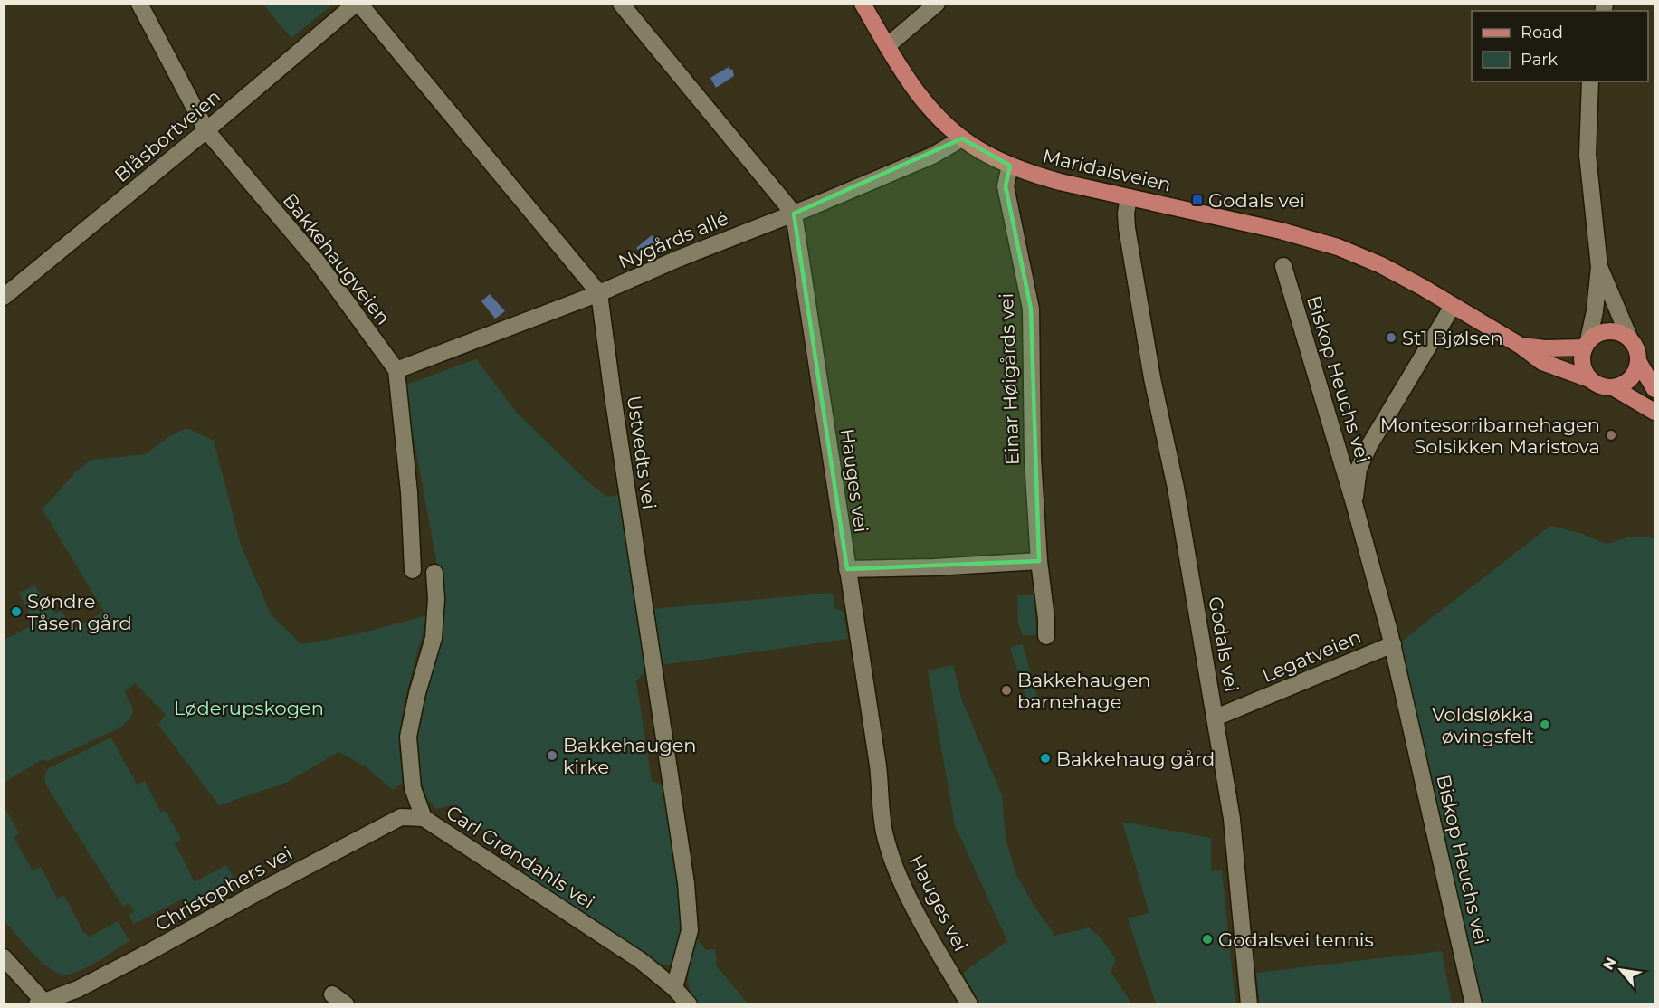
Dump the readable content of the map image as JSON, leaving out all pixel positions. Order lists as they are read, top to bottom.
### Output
{
  "streets": {
    "main road": ["Maridalsveien"],
    "street": [
      "Blåsbortveien",
      "Nygårds allé",
      "Bakkehaugveien",
      "Einar Høigårds vei",
      "Biskop Heuchs vei",
      "Ustvedts vei",
      "Hauges vei",
      "Godals vei",
      "Legatveien",
      "Carl Grøndahls vei",
      "Christophers vei"
    ]
  },
  "crossings": [
    ["Blåsbortveien", "Bakkehaugveien"],
    ["Maridalsveien", "Nygårds allé"],
    ["Maridalsveien", "Einar Høigårds vei"],
    ["Maridalsveien", "Biskop Heuchs vei"],
    ["Maridalsveien", "Godals vei"],
    ["Nygårds allé", "Bakkehaugveien"],
    ["Nygårds allé", "Ustvedts vei"],
    ["Nygårds allé", "Hauges vei"],
    ["Biskop Heuchs vei", "Legatveien"],
    ["Ustvedts vei", "Carl Grøndahls vei"],
    ["Godals vei", "Legatveien"],
    ["Carl Grøndahls vei", "Christophers vei"]
  ],
  "parks": ["Løderupskogen"],
  "places": {
    "transit": ["Godals vei"],
    "other": [
      "St1 Bjølsen",
      "Montesorribarnehagen Solsikken Maristova",
      "Søndre Tåsen gård",
      "Bakkehaugen barnehage",
      "Voldsløkka øvingsfelt",
      "Bakkehaugen kirke",
      "Bakkehaug gård",
      "Godalsvei tennis"
    ]
  },
  "legend": ["Road", "Park"],
  "north": "top left"
}
